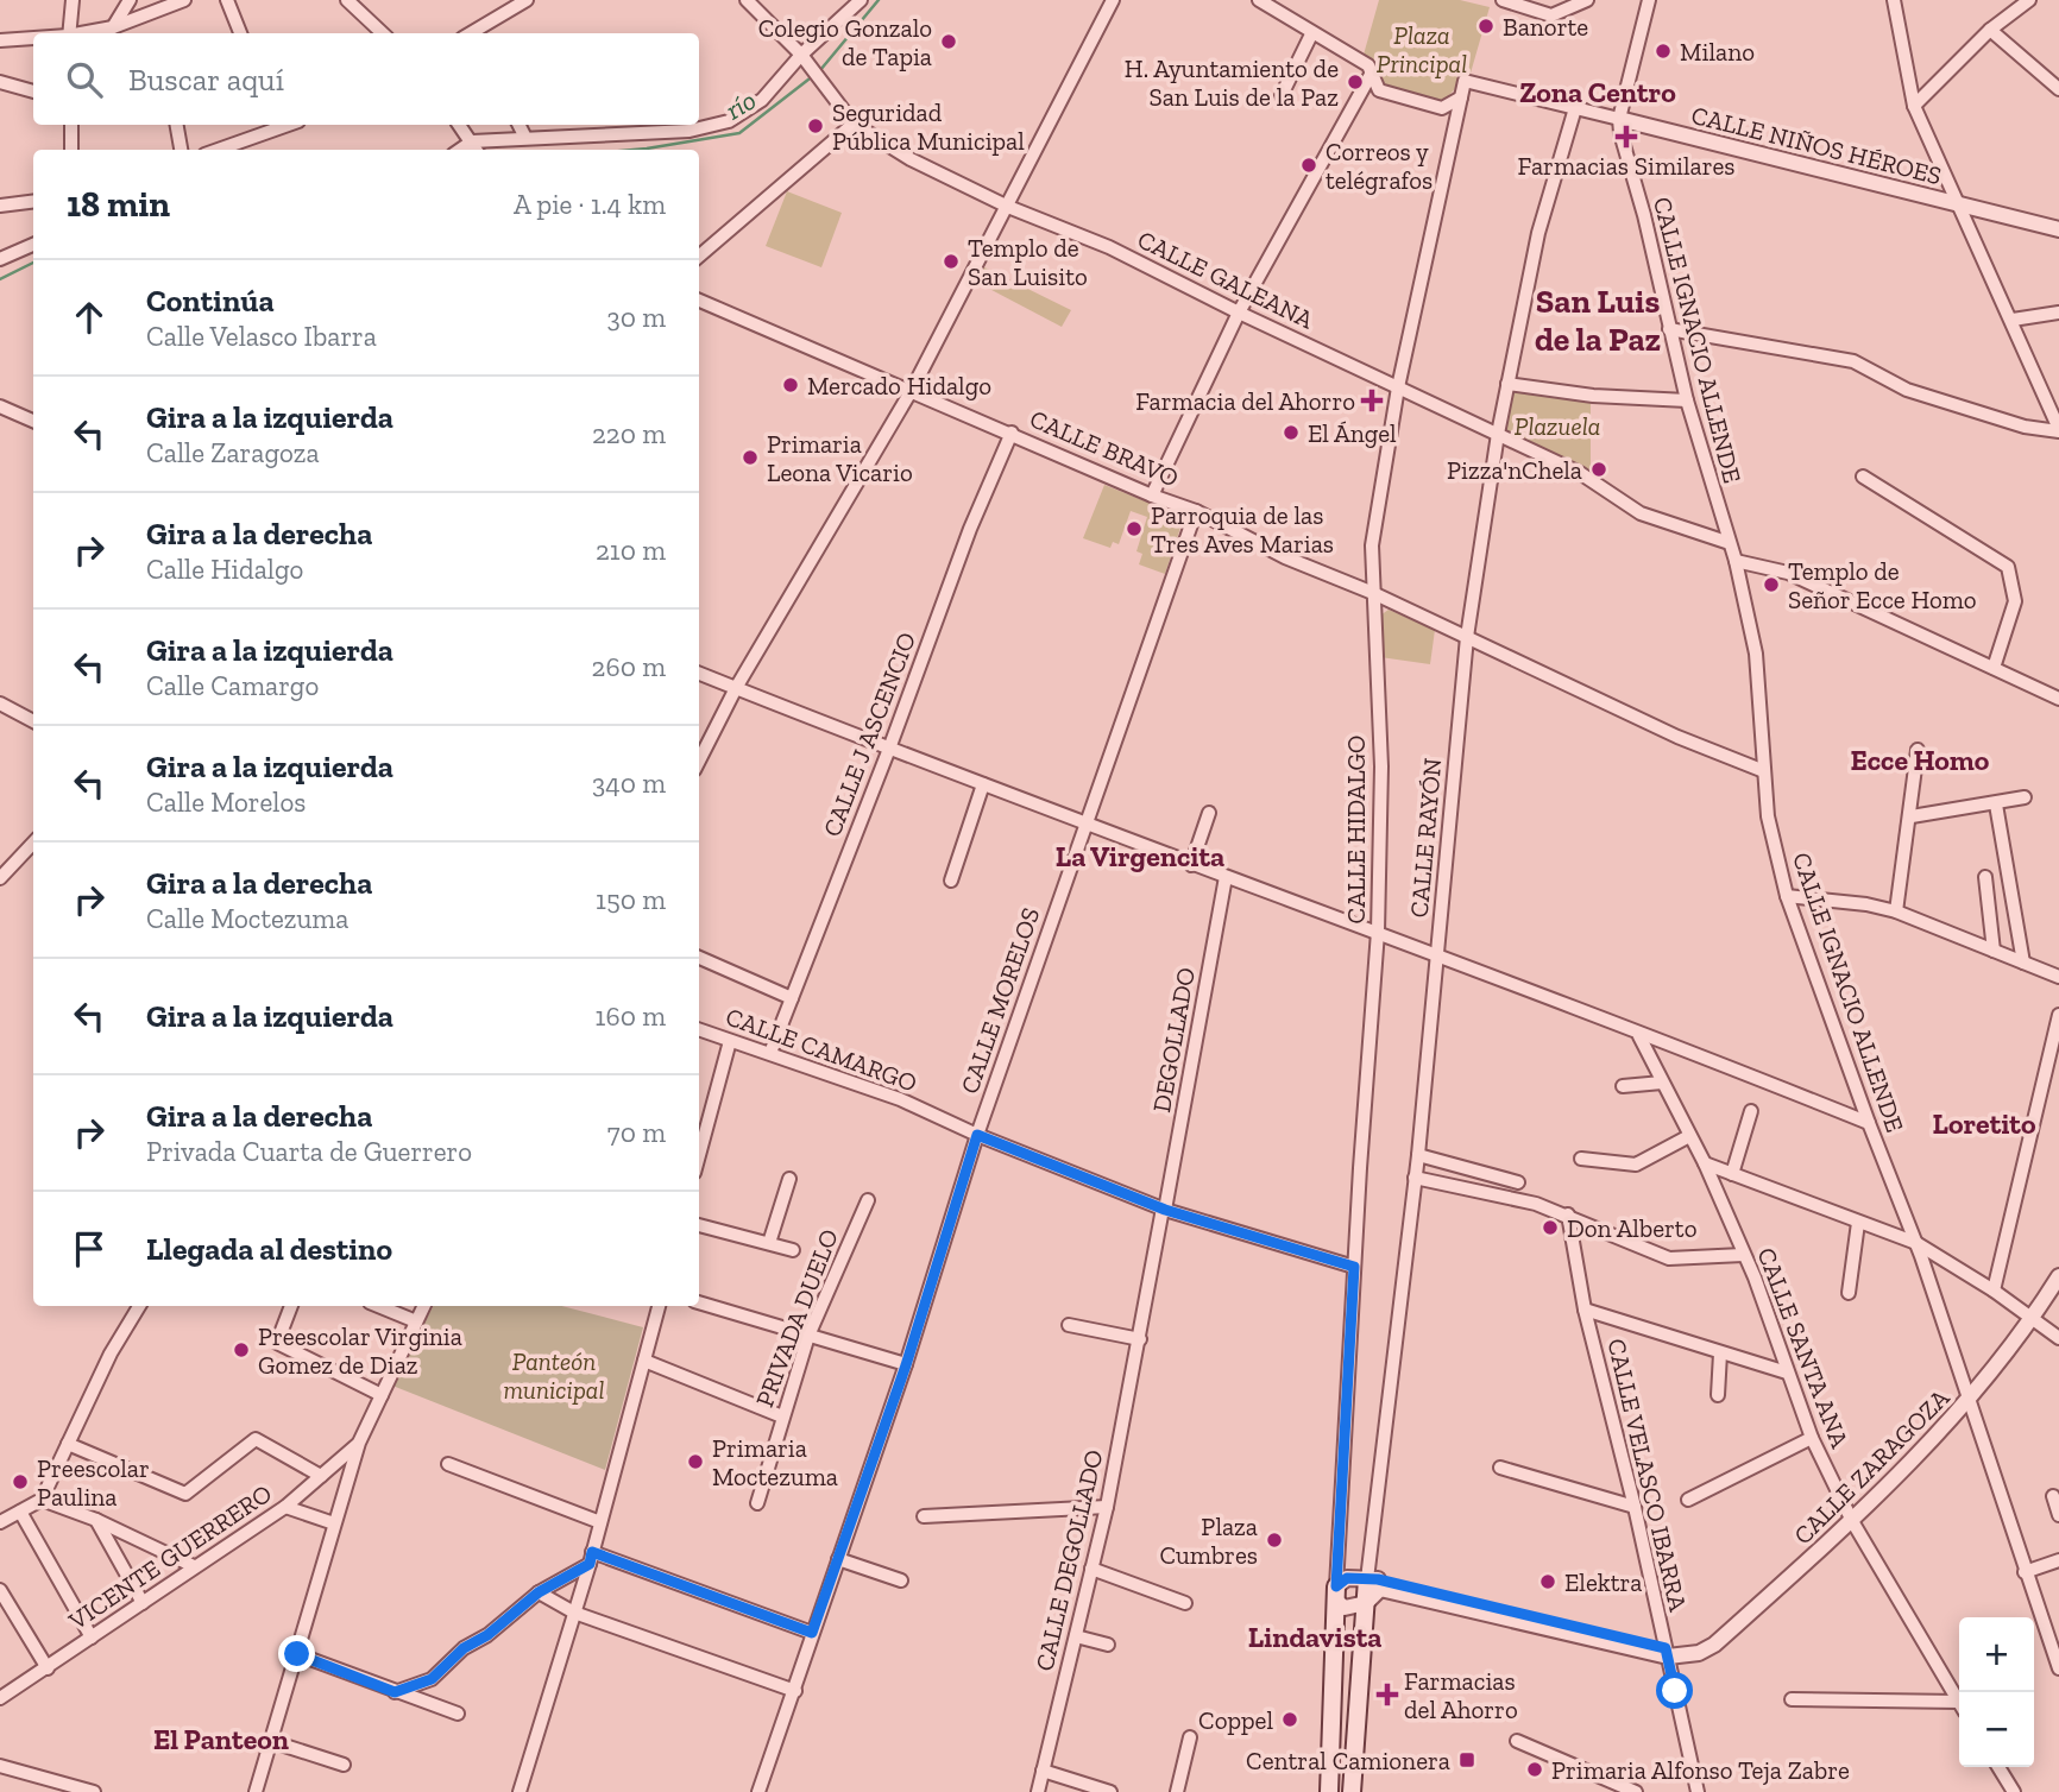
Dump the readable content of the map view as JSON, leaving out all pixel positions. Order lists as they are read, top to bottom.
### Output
{
  "streets": {
    "street": [
      "CALLE NIÑOS HÉROES",
      "CALLE GALEANA",
      "CALLE IGNACIO ALLENDE",
      "CALLE BRAVO",
      "CALLE J ASCENCIO",
      "CALLE HIDALGO",
      "CALLE RAYÓN",
      "CALLE MORELOS",
      "DEGOLLADO",
      "CALLE CAMARGO",
      "PRIVADA DUELO",
      "CALLE SANTA ANA",
      "CALLE ZARAGOZA",
      "CALLE VELASCO IBARRA",
      "VICENTE GUERRERO",
      "CALLE DEGOLLADO"
    ]
  },
  "crossings": [
    ["CALLE NIÑOS HÉROES", "CALLE IGNACIO ALLENDE"],
    ["CALLE NIÑOS HÉROES", "CALLE HIDALGO"],
    ["CALLE NIÑOS HÉROES", "CALLE RAYÓN"],
    ["CALLE GALEANA", "CALLE IGNACIO ALLENDE"],
    ["CALLE GALEANA", "CALLE HIDALGO"],
    ["CALLE GALEANA", "CALLE RAYÓN"],
    ["CALLE IGNACIO ALLENDE", "CALLE BRAVO"],
    ["CALLE IGNACIO ALLENDE", "CALLE ZARAGOZA"],
    ["CALLE BRAVO", "CALLE J ASCENCIO"],
    ["CALLE BRAVO", "CALLE HIDALGO"],
    ["CALLE BRAVO", "CALLE RAYÓN"],
    ["CALLE BRAVO", "CALLE MORELOS"],
    ["CALLE J ASCENCIO", "CALLE CAMARGO"],
    ["CALLE HIDALGO", "CALLE CAMARGO"],
    ["CALLE MORELOS", "CALLE CAMARGO"],
    ["DEGOLLADO", "CALLE CAMARGO"],
    ["DEGOLLADO", "CALLE DEGOLLADO"],
    ["CALLE SANTA ANA", "CALLE ZARAGOZA"],
    ["CALLE ZARAGOZA", "CALLE VELASCO IBARRA"]
  ],
  "districts": [
    "Zona Centro",
    "San Luis de la Paz",
    "Ecce Homo",
    "La Virgencita",
    "Loretito",
    "Lindavista",
    "El Panteon"
  ],
  "water": ["río"],
  "parks": ["Plaza Principal", "Plazuela", "Panteón municipal"],
  "places": {
    "other": [
      "Banorte",
      "Colegio Gonzalo de Tapia",
      "Milano",
      "H. Ayuntamiento de San Luis de la Paz",
      "Seguridad Pública Municipal",
      "Correos y telégrafos",
      "Templo de San Luisito",
      "Mercado Hidalgo",
      "El Ángel",
      "Primaria Leona Vicario",
      "Pizza'nChela",
      "Parroquia de las Tres Aves Marias",
      "Templo de Señor Ecce Homo",
      "Don Alberto",
      "Preescolar Virginia Gomez de Diaz",
      "Primaria Moctezuma",
      "Preescolar Paulina",
      "Plaza Cumbres",
      "Elektra",
      "Coppel",
      "Primaria Alfonso Teja Zabre"
    ],
    "health": ["Farmacias Similares", "Farmacia del Ahorro", "Farmacias del Ahorro"],
    "transit": ["Central Camionera"]
  },
  "page": {
    "search": "Buscar aquí",
    "heading": ["18 min", "A pie · 1.4 km"],
    "list": [
      ["Continúa", "Calle Velasco Ibarra", "30 m"],
      ["Gira a la izquierda", "Calle Zaragoza", "220 m"],
      ["Gira a la derecha", "Calle Hidalgo", "210 m"],
      ["Gira a la izquierda", "Calle Camargo", "260 m"],
      ["Gira a la izquierda", "Calle Morelos", "340 m"],
      ["Gira a la derecha", "Calle Moctezuma", "150 m"],
      ["Gira a la izquierda", "160 m"],
      ["Gira a la derecha", "Privada Cuarta de Guerrero", "70 m"],
      "Llegada al destino"
    ],
    "map_buttons": ["+", "−"]
  }
}
